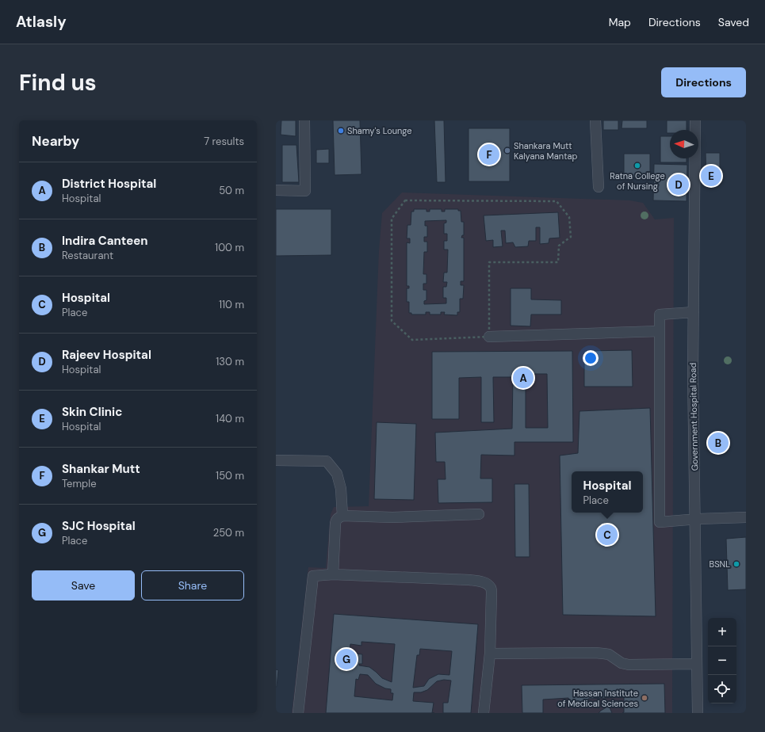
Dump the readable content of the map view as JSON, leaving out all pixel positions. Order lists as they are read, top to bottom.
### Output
{
  "streets": {
    "street": ["Government Hospital Road"]
  },
  "places": [
    "Shamy's Lounge",
    "Shankara Mutt Kalyana Mantap",
    "Ratna College of Nursing",
    "BSNL",
    "Hassan Institute of Medical Sciences"
  ],
  "north": "left",
  "page": {
    "header": "Atlasly",
    "nav": ["Map", "Directions", "Saved"],
    "buttons": [
      "Directions",
      ["Save", "Share"]
    ],
    "title": "Find us",
    "heading": ["Nearby", "7 results"],
    "pins": [
      "F",
      "E",
      "D",
      "A",
      "B",
      "C",
      "G"
    ],
    "list": [
      {
        "mark": "A",
        "name": "District Hospital",
        "note": "Hospital",
        "value": "50 m"
      },
      {
        "mark": "B",
        "name": "Indira Canteen",
        "note": "Restaurant",
        "value": "100 m"
      },
      {
        "mark": "C",
        "name": "Hospital",
        "note": "Place",
        "value": "110 m"
      },
      {
        "mark": "D",
        "name": "Rajeev Hospital",
        "note": "Hospital",
        "value": "130 m"
      },
      {
        "mark": "E",
        "name": "Skin Clinic",
        "note": "Hospital",
        "value": "140 m"
      },
      {
        "mark": "F",
        "name": "Shankar Mutt",
        "note": "Temple",
        "value": "150 m"
      },
      {
        "mark": "G",
        "name": "SJC Hospital",
        "note": "Place",
        "value": "250 m"
      }
    ],
    "popup": ["Hospital", "Place"],
    "map_buttons": ["+", "−"]
  }
}
